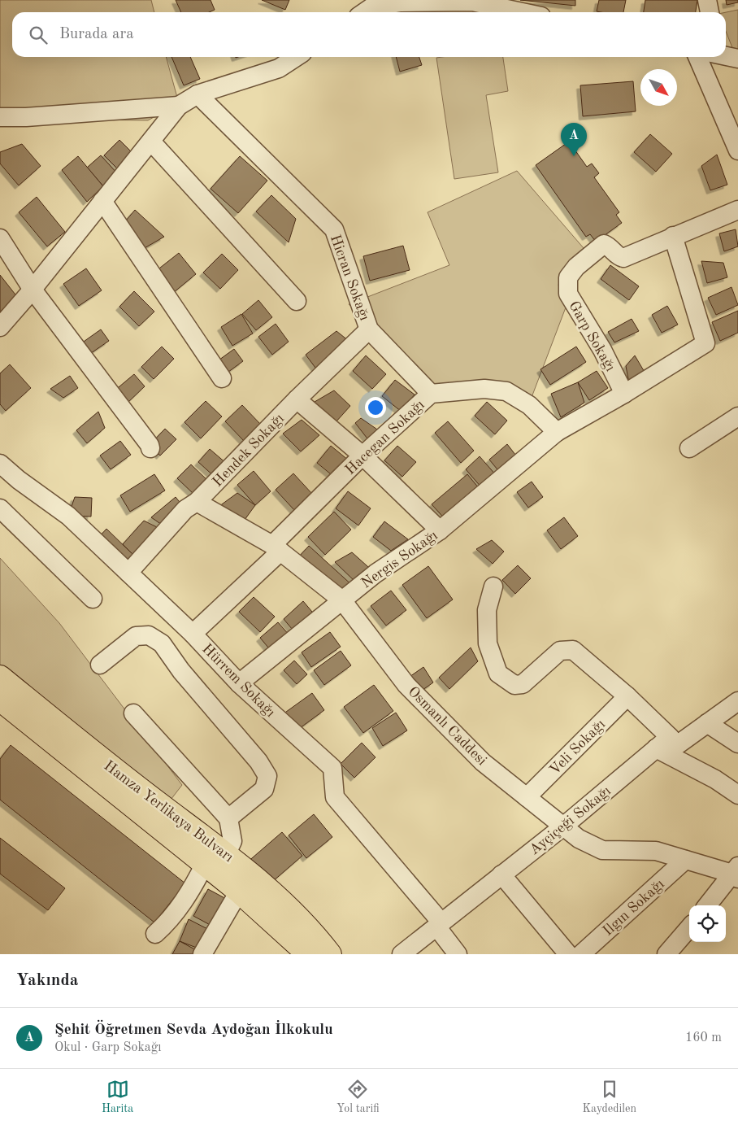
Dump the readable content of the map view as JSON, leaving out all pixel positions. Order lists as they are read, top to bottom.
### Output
{
  "streets": {
    "main road": ["Hamza Yerlikaya Bulvarı"],
    "street": [
      "Hicran Sokağı",
      "Garp Sokağı",
      "Hacegan Sokağı",
      "Hendek Sokağı",
      "Nergis Sokağı",
      "Hürrem Sokağı",
      "Osmanlı Caddesi",
      "Veli Sokağı",
      "Ayçiçeği Sokağı",
      "Ilgın Sokağı"
    ]
  },
  "crossings": [
    ["Hicran Sokağı", "Hacegan Sokağı"],
    ["Hicran Sokağı", "Hendek Sokağı"],
    ["Garp Sokağı", "Nergis Sokağı"],
    ["Hacegan Sokağı", "Nergis Sokağı"],
    ["Hacegan Sokağı", "Hürrem Sokağı"],
    ["Hacegan Sokağı", "Osmanlı Caddesi"],
    ["Hendek Sokağı", "Hürrem Sokağı"],
    ["Hendek Sokağı", "Osmanlı Caddesi"],
    ["Nergis Sokağı", "Hürrem Sokağı"],
    ["Nergis Sokağı", "Osmanlı Caddesi"],
    ["Hürrem Sokağı", "Ayçiçeği Sokağı"],
    ["Osmanlı Caddesi", "Veli Sokağı"],
    ["Osmanlı Caddesi", "Ayçiçeği Sokağı"],
    ["Osmanlı Caddesi", "Ilgın Sokağı"]
  ],
  "north": "bottom right",
  "page": {
    "search": "Burada ara",
    "pins": "A",
    "heading": "Yakında",
    "list": [
      {
        "mark": "A",
        "name": "Şehit Öğretmen Sevda Aydoğan İlkokulu",
        "note": "Okul · Garp Sokağı",
        "value": "160 m"
      }
    ],
    "nav": ["Harita", "Yol tarifi", "Kaydedilen"]
  }
}
